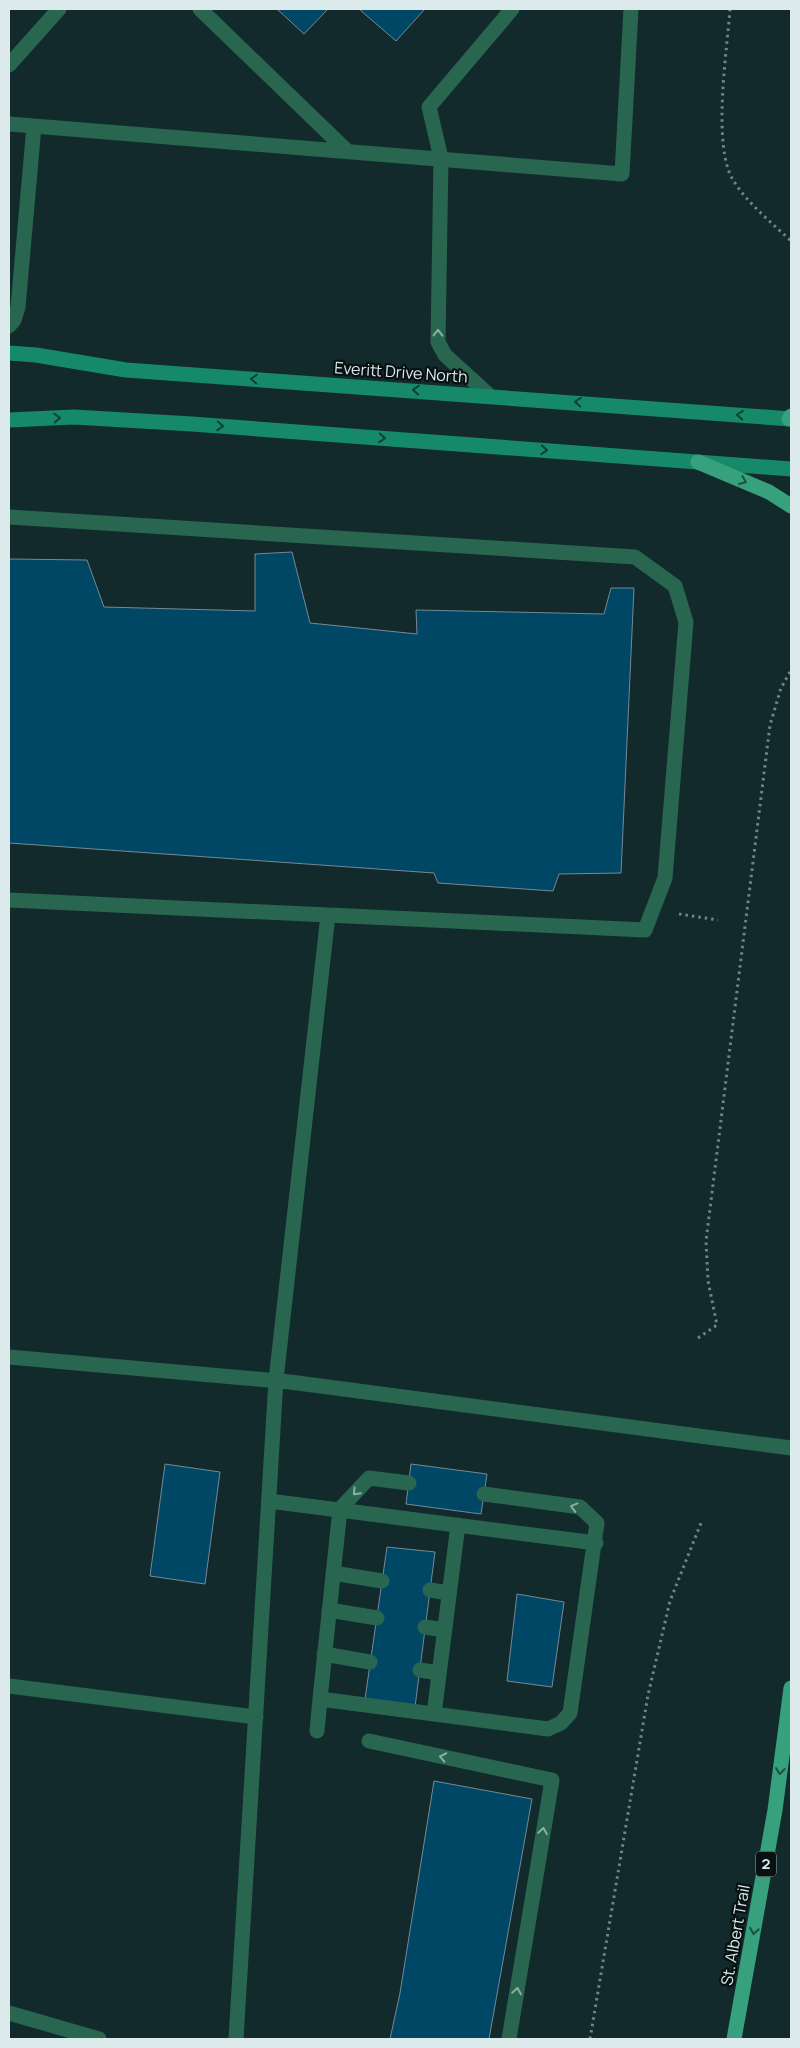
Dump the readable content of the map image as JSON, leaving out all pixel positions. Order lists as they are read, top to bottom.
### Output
{
  "streets": {
    "main road": ["2", "St. Albert Trail"],
    "street": ["Everitt Drive North"]
  },
  "one_way": ["St. Albert Trail"]
}
